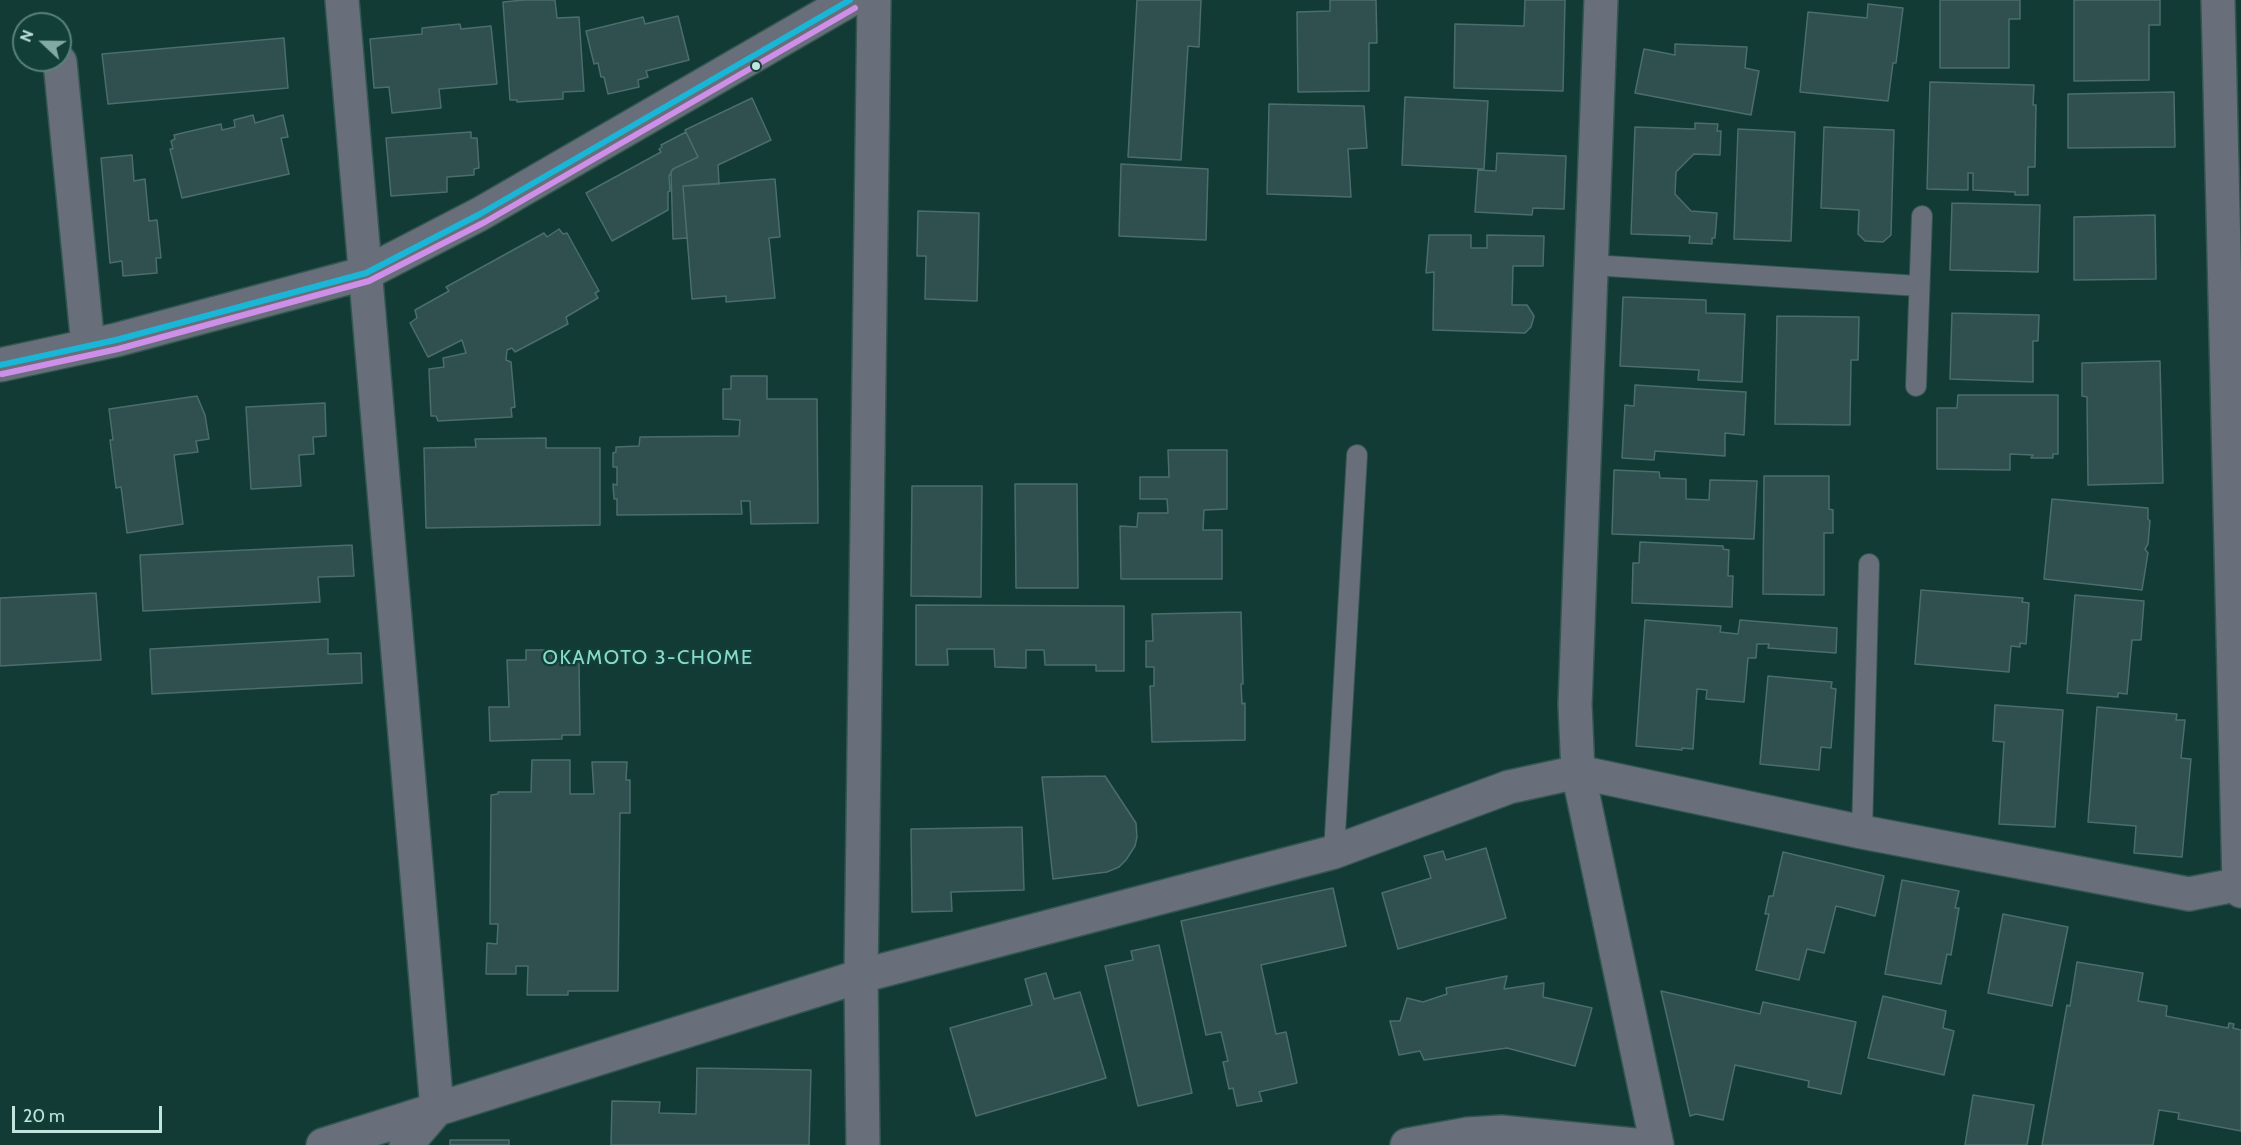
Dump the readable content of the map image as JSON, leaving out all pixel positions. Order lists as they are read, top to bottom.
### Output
{
  "districts": ["OKAMOTO 3-CHOME"],
  "scale_bar": "20 m",
  "north": "left"
}
